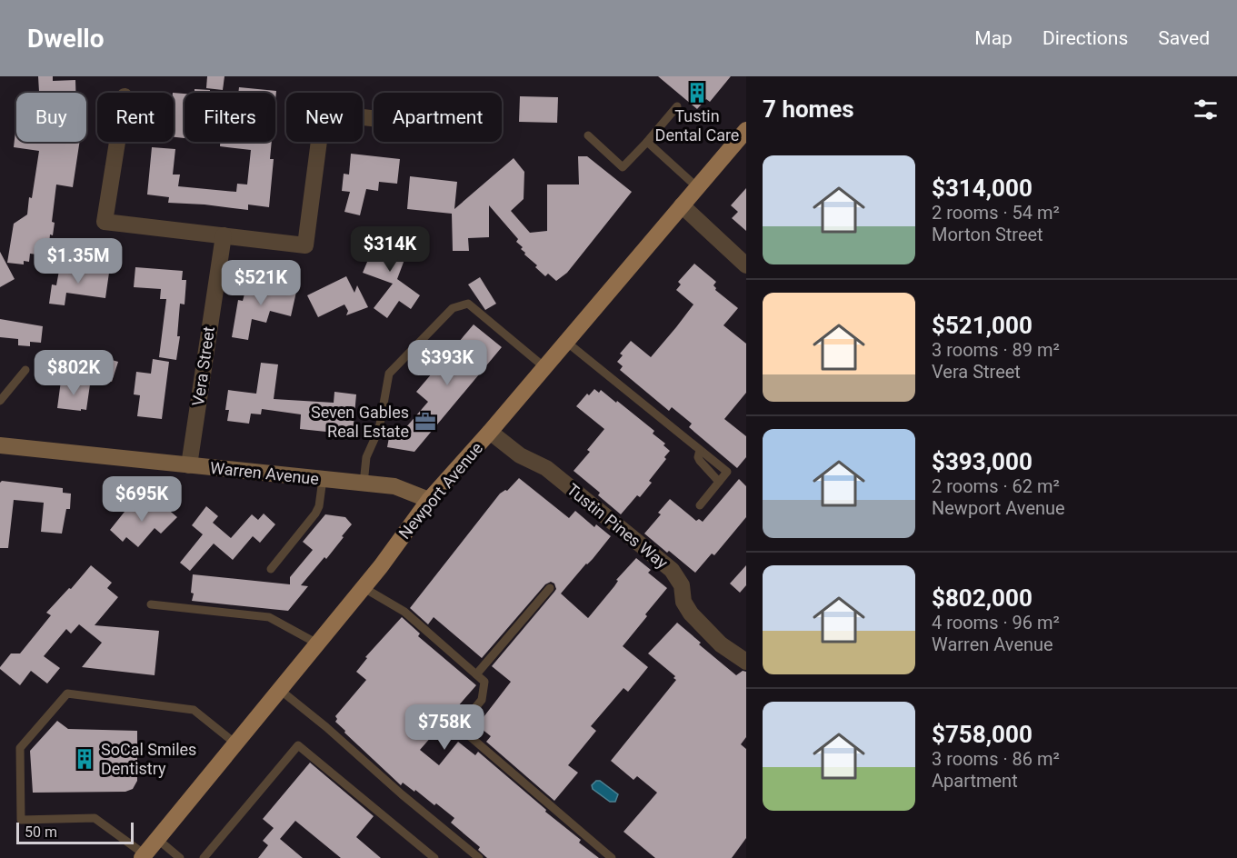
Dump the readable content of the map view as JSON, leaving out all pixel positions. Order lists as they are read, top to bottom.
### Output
{
  "streets": {
    "main road": ["Newport Avenue"],
    "street": ["Vera Street", "Warren Avenue", "Tustin Pines Way"]
  },
  "crossings": [
    ["Vera Street", "Warren Avenue"],
    ["Warren Avenue", "Newport Avenue"],
    ["Newport Avenue", "Tustin Pines Way"]
  ],
  "places": {
    "building": ["Tustin Dental Care", "SoCal Smiles Dentistry"],
    "office": ["Seven Gables Real Estate"]
  },
  "scale_bar": "50 m",
  "page": {
    "header": "Dwello",
    "nav": ["Map", "Directions", "Saved"],
    "heading": "7 homes",
    "chip": [
      "Buy",
      "Rent",
      "Filters",
      "New",
      "Apartment"
    ],
    "list": [
      {
        "name": "$314,000",
        "note": "2 rooms · 54 m² · Morton Street"
      },
      {
        "name": "$521,000",
        "note": "3 rooms · 89 m² · Vera Street"
      },
      {
        "name": "$393,000",
        "note": "2 rooms · 62 m² · Newport Avenue"
      },
      {
        "name": "$802,000",
        "note": "4 rooms · 96 m² · Warren Avenue"
      },
      {
        "name": "$758,000",
        "note": "3 rooms · 86 m² · Apartment"
      }
    ],
    "price": [
      "$314K",
      "$1.35M",
      "$521K",
      "$393K",
      "$802K",
      "$695K",
      "$758K"
    ],
    "scale": "50 m"
  }
}
